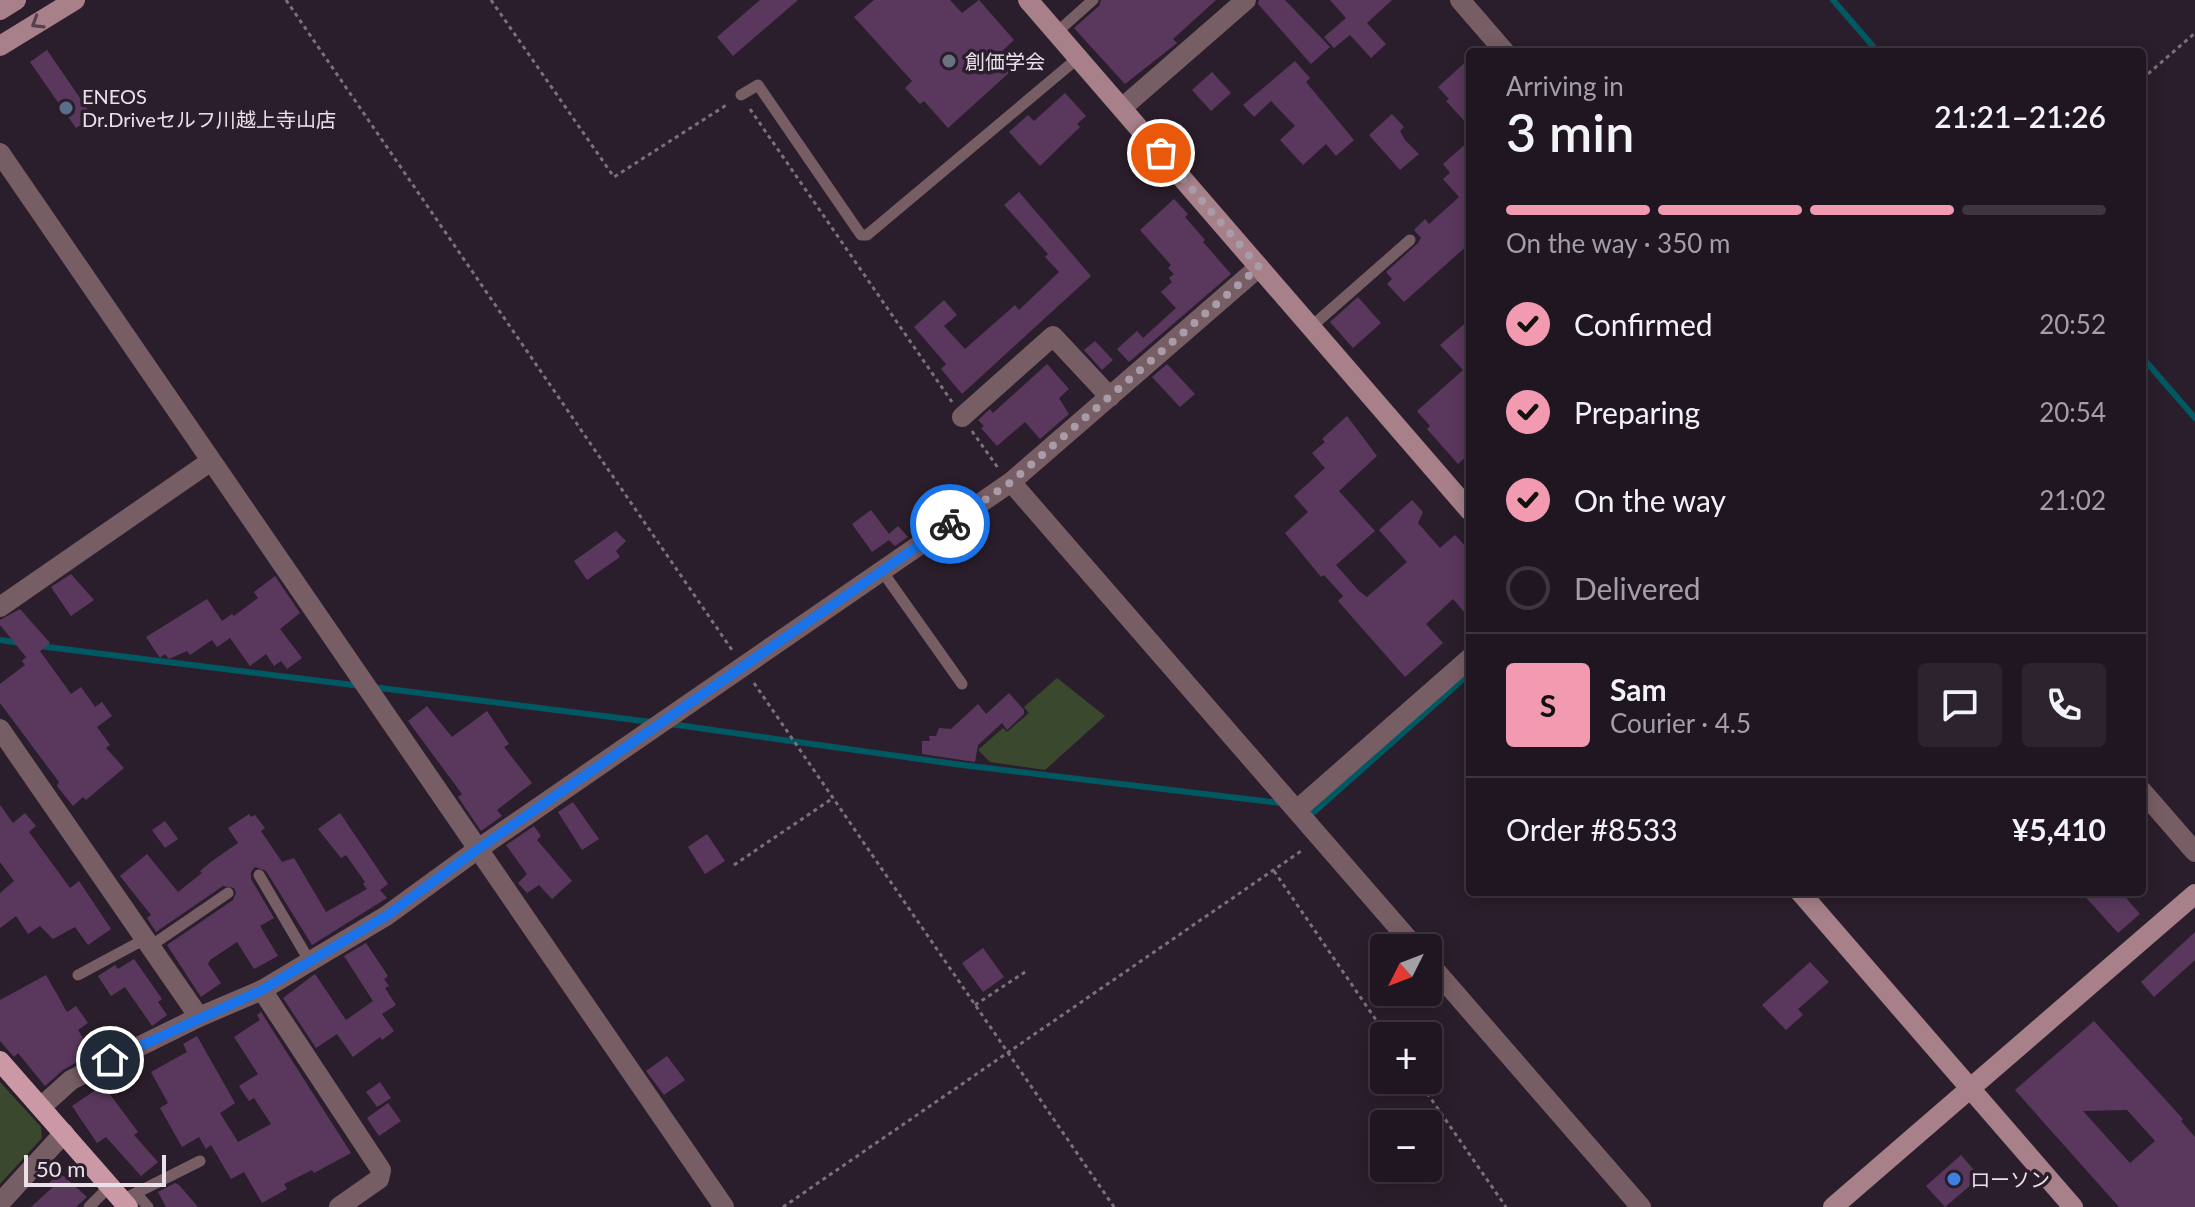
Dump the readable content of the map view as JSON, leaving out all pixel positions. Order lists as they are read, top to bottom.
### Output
{
  "places": ["創価学会", "ENEOS Dr.Driveセルフ川越上寺山店", "ローソン"],
  "scale_bar": "50 m",
  "north": "bottom left",
  "page": {
    "heading": ["3 min", "Arriving in", "21:21–21:26"],
    "panel": [
      "Sam",
      "Courier · 4.5",
      "Order #8533",
      "¥5,410"
    ],
    "bar": "On the way · 350 m",
    "list": [
      ["Confirmed", "20:52"],
      ["Preparing", "20:54"],
      ["On the way", "21:02"],
      "Delivered"
    ],
    "round": "S",
    "map_buttons": ["+", "−"],
    "scale": "50 m"
  }
}
